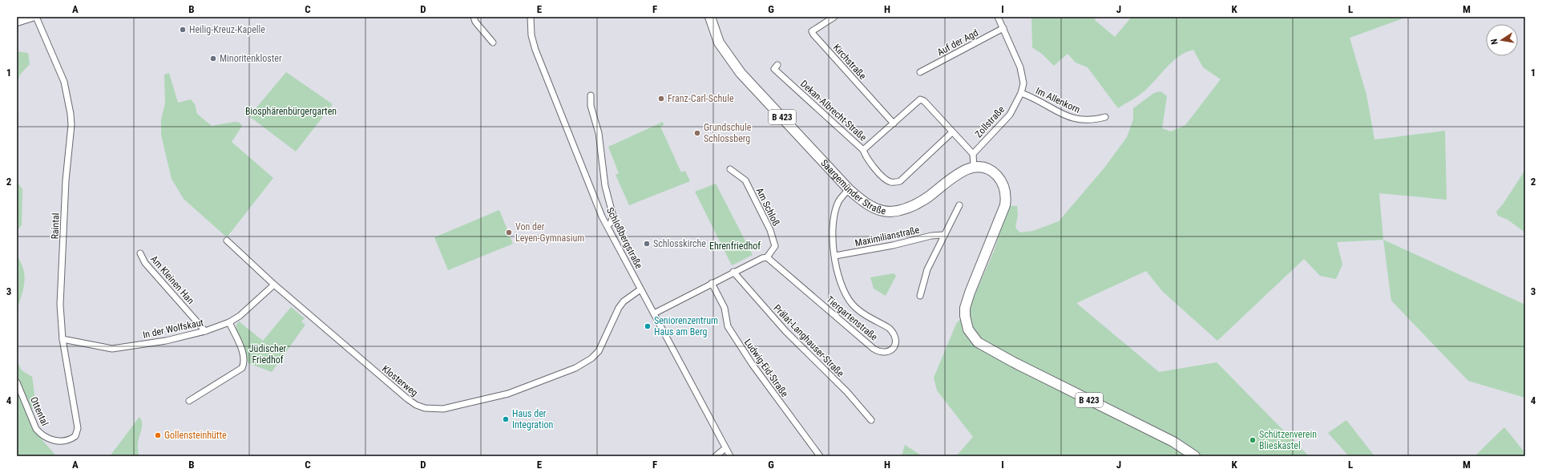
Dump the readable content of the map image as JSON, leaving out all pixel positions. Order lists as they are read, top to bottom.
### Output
{
  "streets": {
    "main road": ["B 423", "Saargemünder Straße"],
    "street": [
      "Auf der Agd",
      "Kirchstraße",
      "Im Allenkorn",
      "Dekan-Albrecht-Straße",
      "Zollstraße",
      "Am Schloß",
      "Raintal",
      "Maximilianstraße",
      "Schloßbergstraße",
      "Am Kleinen Han",
      "Tiergartenstraße",
      "In der Wolfskaut",
      "Prälat-Langhauser-Straße",
      "Ludwig-Eid-Straße",
      "Klosterweg",
      "Ottental"
    ]
  },
  "crossings": [
    ["Auf der Agd", "Zollstraße"],
    ["Im Allenkorn", "Zollstraße"],
    ["B 423", "Saargemünder Straße"],
    ["Saargemünder Straße", "Tiergartenstraße"],
    ["Am Schloß", "Tiergartenstraße"],
    ["Raintal", "In der Wolfskaut"],
    ["Raintal", "Ottental"],
    ["Maximilianstraße", "Tiergartenstraße"],
    ["Schloßbergstraße", "Klosterweg"],
    ["Am Kleinen Han", "In der Wolfskaut"],
    ["In der Wolfskaut", "Klosterweg"]
  ],
  "parks": ["Biosphärenbürgergarten", "Ehrenfriedhof", "Jüdischer Friedhof"],
  "places": [
    "Heilig-Kreuz-Kapelle",
    "Minoritenkloster",
    "Franz-Carl-Schule",
    "Grundschule Schlossberg",
    "Von der Leyen-Gymnasium",
    "Schlosskirche",
    "Seniorenzentrum Haus am Berg",
    "Haus der Integration",
    "Gollensteinhütte",
    "Schützenverein Blieskastel"
  ],
  "north": "left",
  "grid": {
    "columns": [
      "A",
      "B",
      "C",
      "D",
      "E",
      "F",
      "G",
      "H",
      "I",
      "J",
      "K",
      "L",
      "M"
    ],
    "rows": [
      "1",
      "2",
      "3",
      "4"
    ]
  }
}
